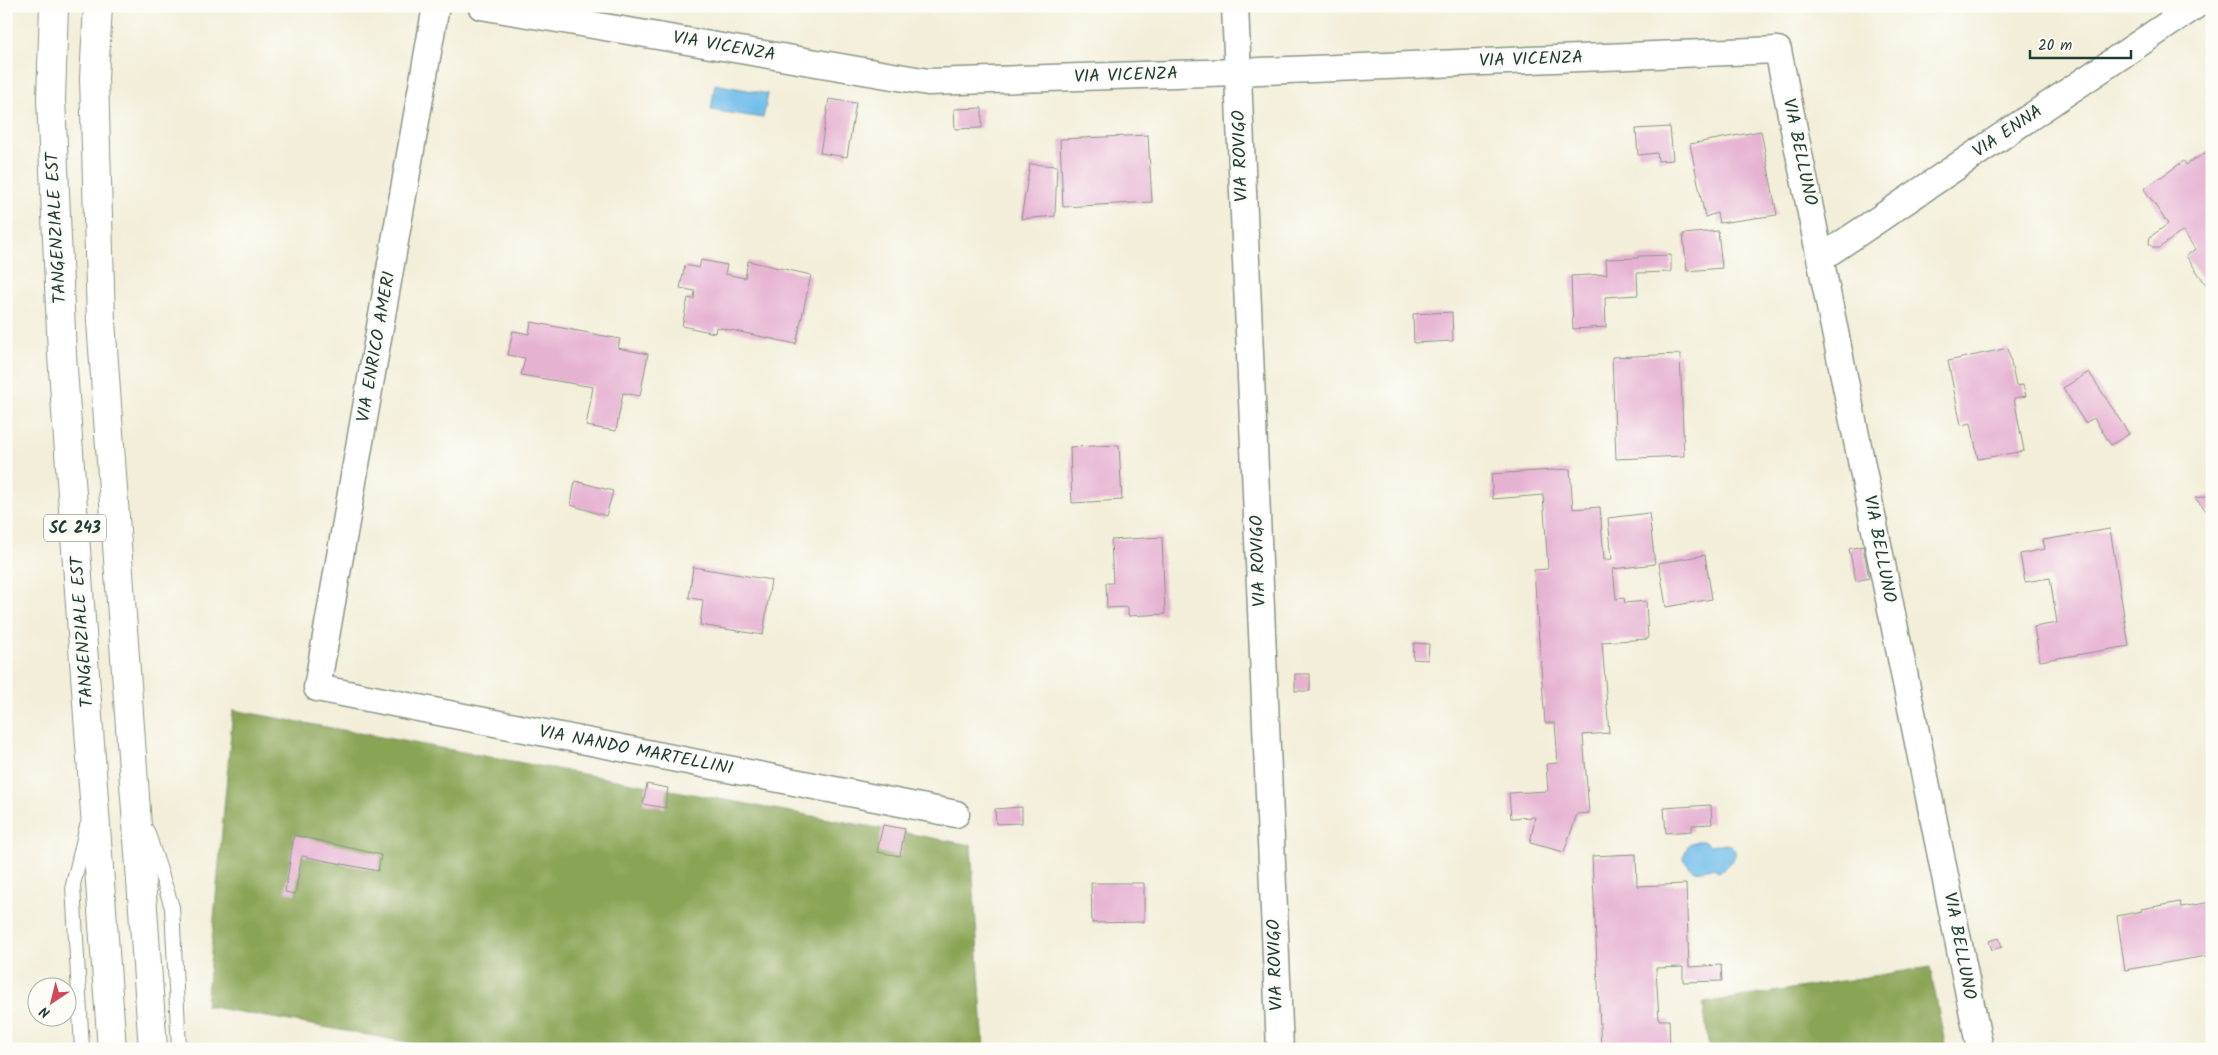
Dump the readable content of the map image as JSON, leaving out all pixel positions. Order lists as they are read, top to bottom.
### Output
{
  "streets": {
    "highway": ["TANGENZIALE EST", "SC 243"],
    "street": [
      "VIA VICENZA",
      "VIA ENNA",
      "VIA BELLUNO",
      "VIA ROVIGO",
      "VIA ENRICO AMERI",
      "VIA NANDO MARTELLINI"
    ]
  },
  "crossings": [
    ["VIA VICENZA", "VIA BELLUNO"],
    ["VIA VICENZA", "VIA ROVIGO"],
    ["VIA ENNA", "VIA BELLUNO"],
    ["VIA ENRICO AMERI", "VIA NANDO MARTELLINI"]
  ],
  "scale_bar": "20 m",
  "north": "bottom left"
}
